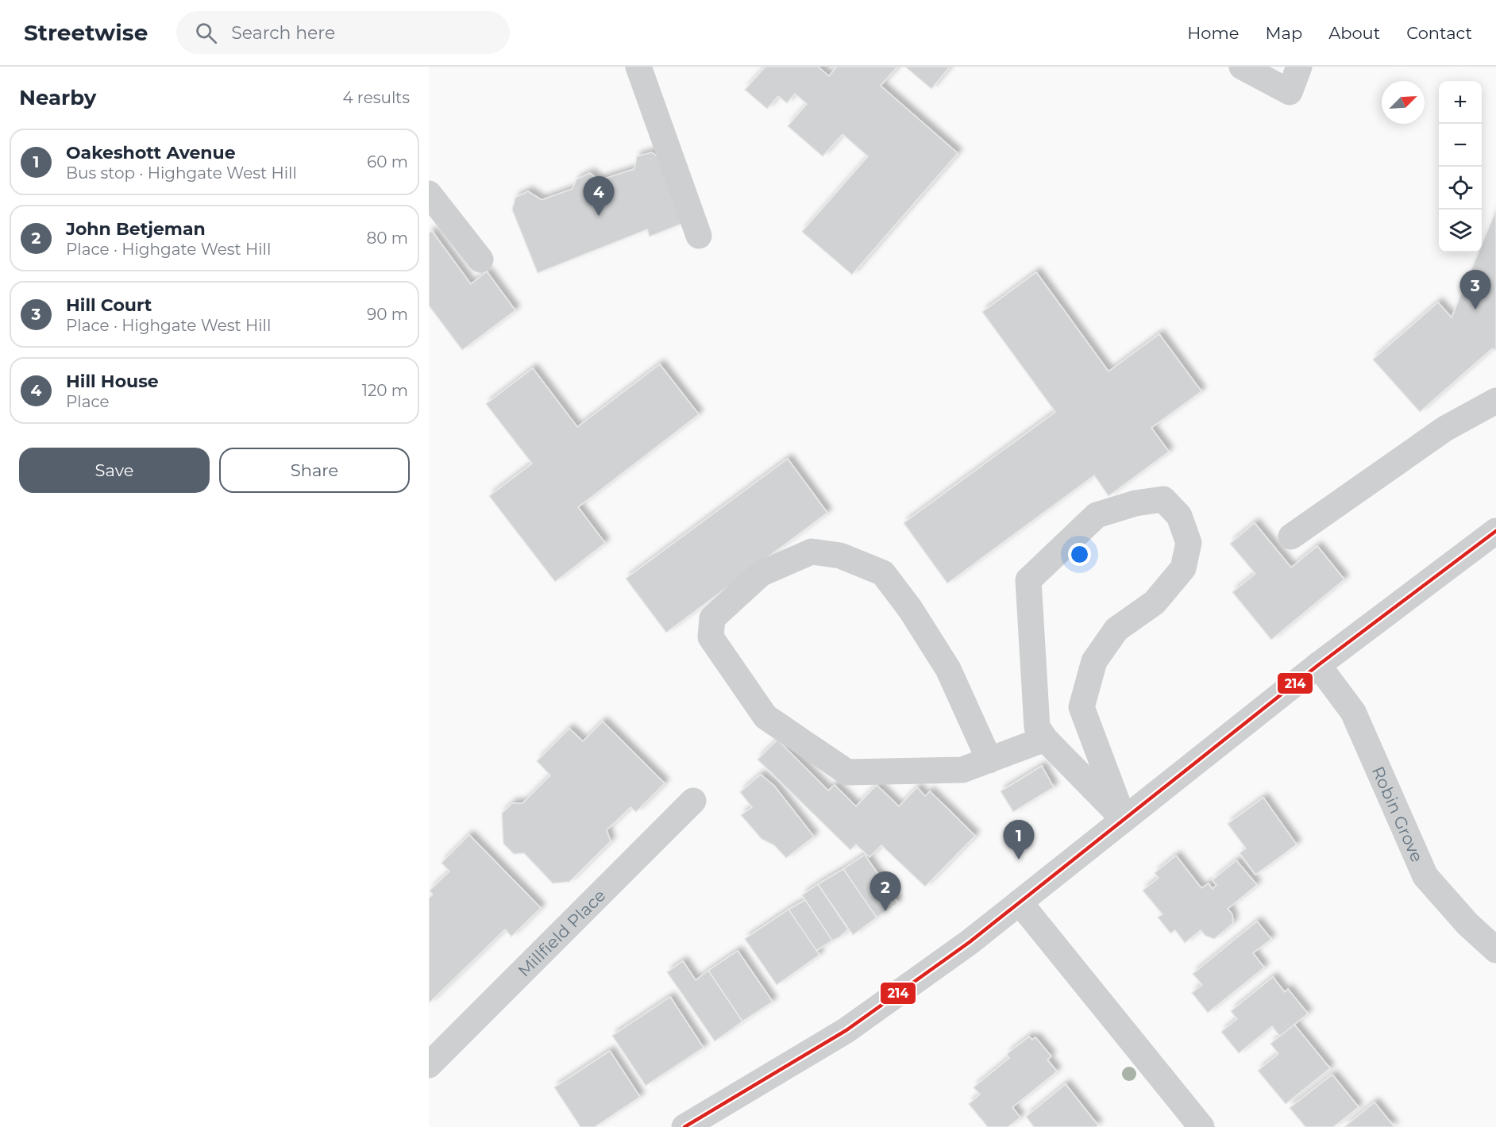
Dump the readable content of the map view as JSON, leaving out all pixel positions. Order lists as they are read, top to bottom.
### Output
{
  "streets": {
    "street": ["Robin Grove", "Millfield Place"]
  },
  "lines": ["transit line 214"],
  "north": "top right",
  "page": {
    "header": "Streetwise",
    "search": "Search here",
    "nav": [
      "Home",
      "Map",
      "About",
      "Contact"
    ],
    "heading": ["Nearby", "4 results"],
    "map_buttons": ["+", "−"],
    "list": [
      {
        "mark": "1",
        "name": "Oakeshott Avenue",
        "note": "Bus stop · Highgate West Hill",
        "value": "60 m"
      },
      {
        "mark": "2",
        "name": "John Betjeman",
        "note": "Place · Highgate West Hill",
        "value": "80 m"
      },
      {
        "mark": "3",
        "name": "Hill Court",
        "note": "Place · Highgate West Hill",
        "value": "90 m"
      },
      {
        "mark": "4",
        "name": "Hill House",
        "note": "Place",
        "value": "120 m"
      }
    ],
    "pins": [
      "4",
      "3",
      "1",
      "2"
    ],
    "buttons": ["Save", "Share"]
  }
}
